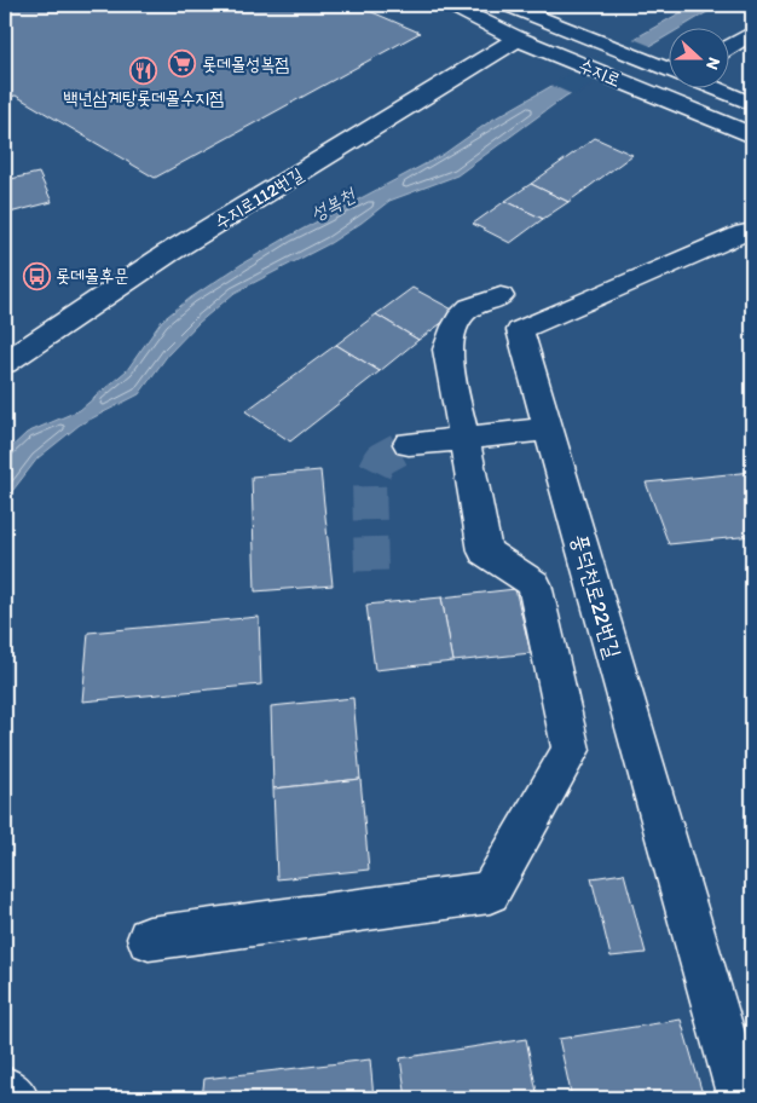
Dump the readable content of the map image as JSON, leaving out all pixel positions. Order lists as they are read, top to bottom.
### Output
{
  "streets": {
    "street": ["수지로", "수지로112번길", "풍덕천로22번길"]
  },
  "crossings": [
    ["수지로", "수지로112번길"]
  ],
  "water": ["성복천"],
  "places": {
    "supermarket": ["롯데몰성복점"],
    "restaurant": ["백년삼계탕롯데몰수지점"],
    "bus stop": ["롯데몰후문"]
  },
  "north": "right"
}
